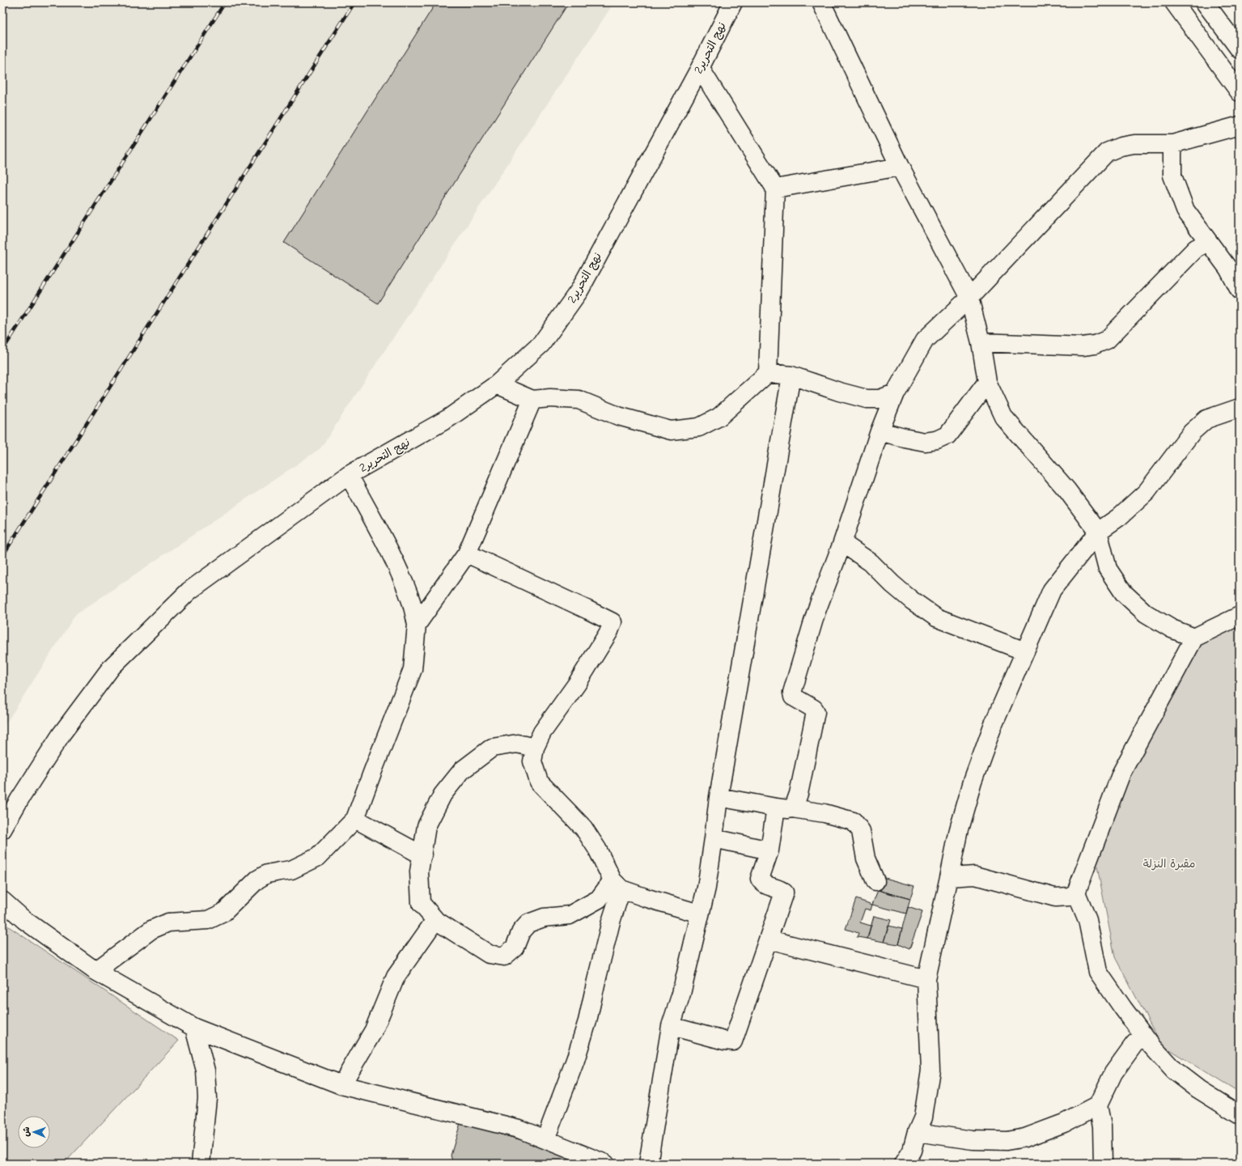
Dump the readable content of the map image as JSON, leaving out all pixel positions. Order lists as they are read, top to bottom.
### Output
{
  "streets": {
    "street": ["نهج التحرير2"]
  },
  "parks": ["مقبرة النزلة"],
  "north": "left"
}
